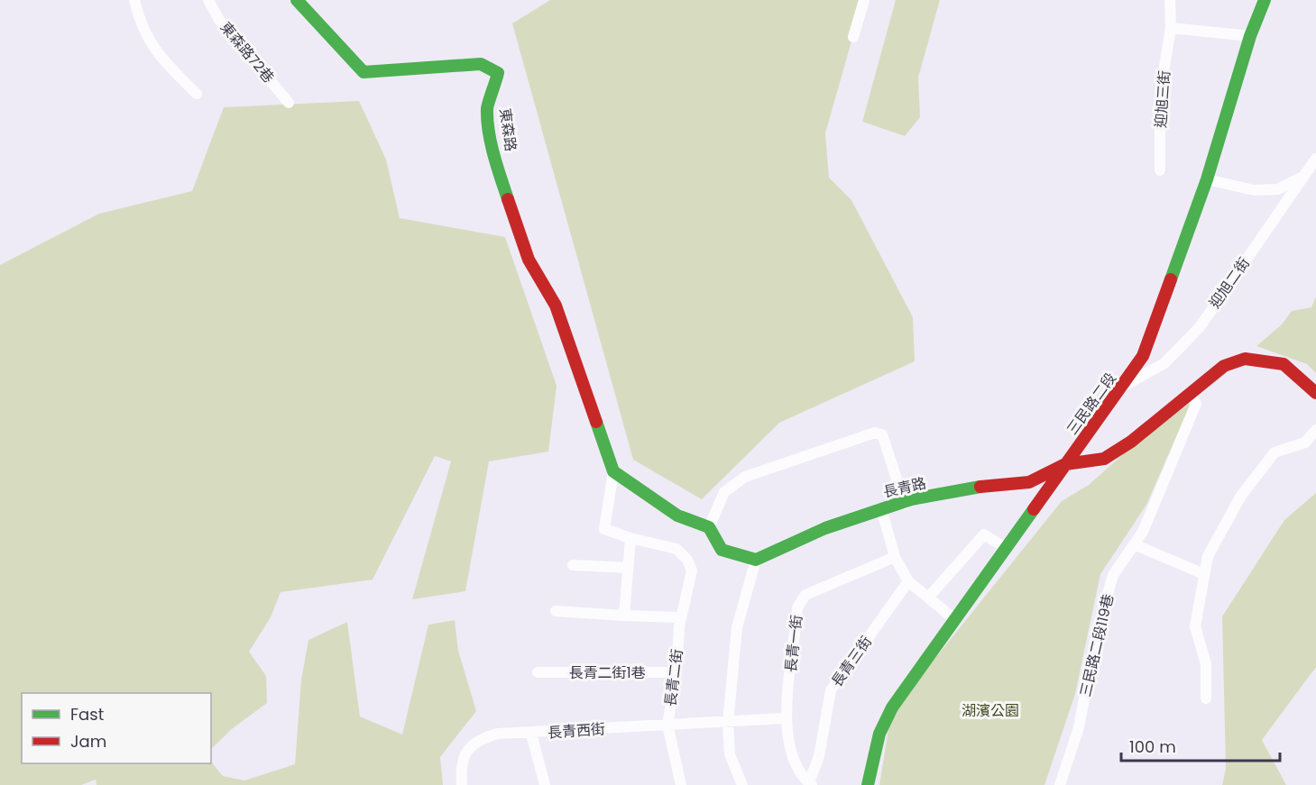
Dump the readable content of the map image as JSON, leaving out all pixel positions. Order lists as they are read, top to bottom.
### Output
{
  "streets": {
    "street": [
      "東森路72巷",
      "迎旭三街",
      "東森路",
      "迎旭二街",
      "三民路二段",
      "長青路",
      "長青一街",
      "三民路二段119巷",
      "長青三街",
      "長青二街1巷",
      "長青二街",
      "長青西街"
    ]
  },
  "crossings": [
    ["迎旭二街", "三民路二段"],
    ["三民路二段", "長青路"],
    ["長青一街", "長青三街"],
    ["長青一街", "長青西街"],
    ["長青二街1巷", "長青二街"],
    ["長青二街", "長青西街"]
  ],
  "parks": ["湖濱公園"],
  "legend": ["Fast", "Jam"],
  "scale_bar": "100 m"
}
